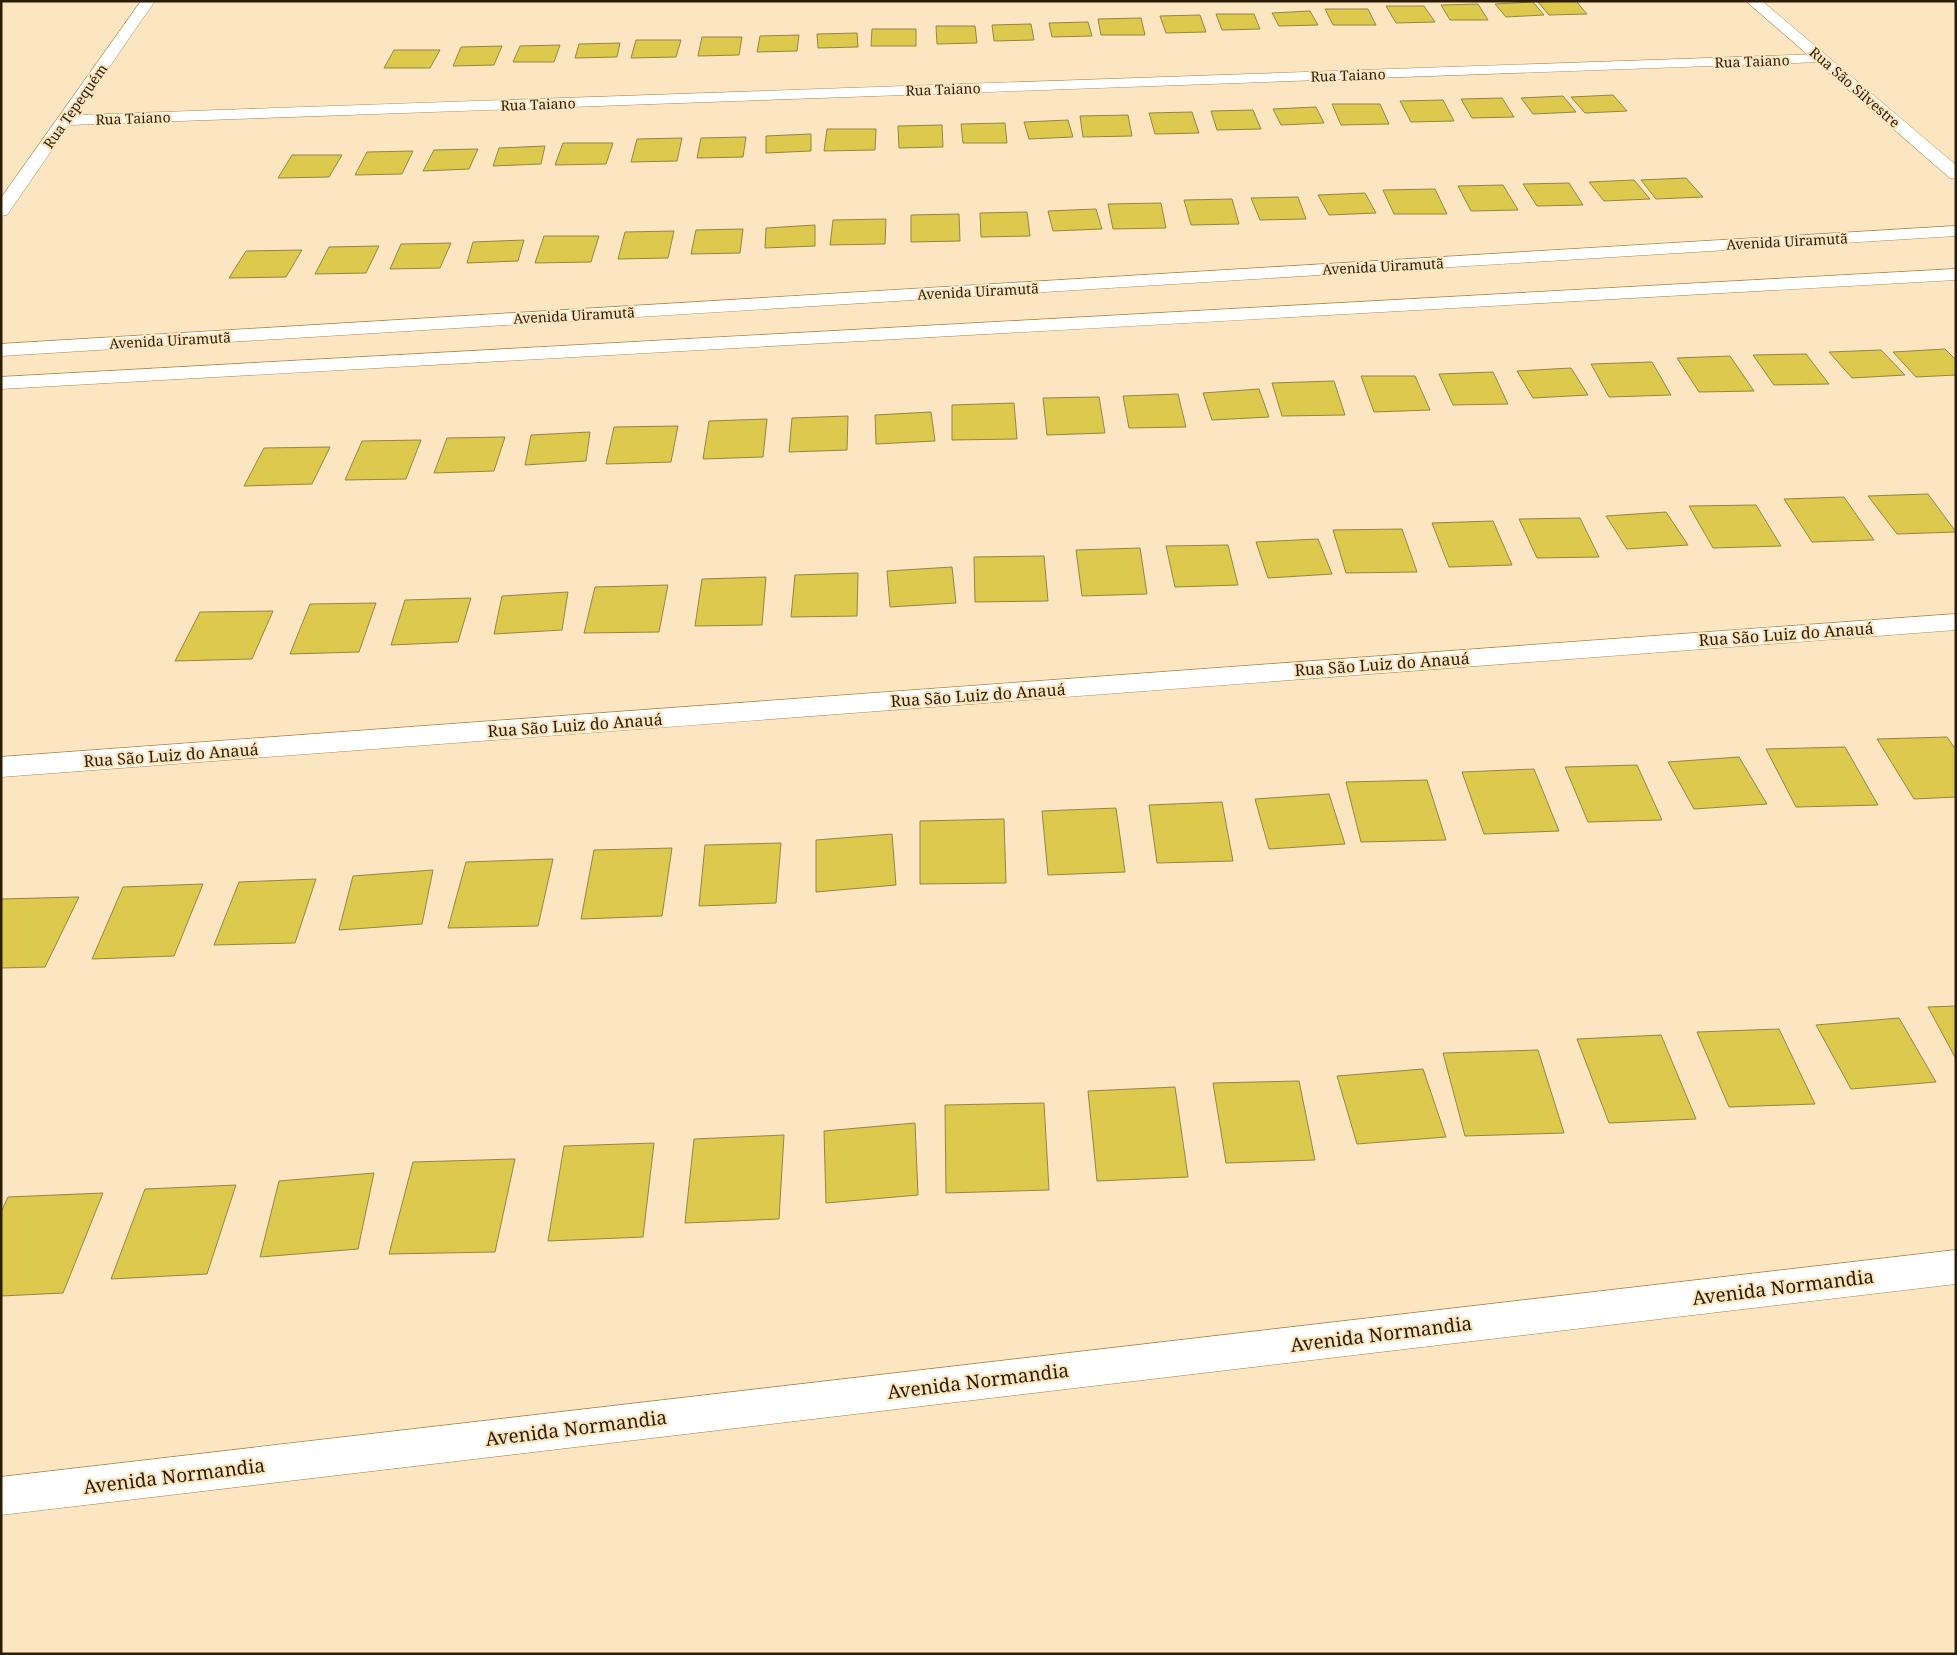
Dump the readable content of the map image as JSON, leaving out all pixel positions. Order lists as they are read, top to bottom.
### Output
{
  "streets": {
    "street": [
      "Rua Taiano",
      "Rua São Silvestre",
      "Rua Tepequém",
      "Avenida Uiramutã",
      "Rua São Luiz do Anauá",
      "Avenida Normandia"
    ]
  },
  "crossings": [
    ["Rua Taiano", "Rua São Silvestre"],
    ["Rua Taiano", "Rua Tepequém"]
  ]
}
